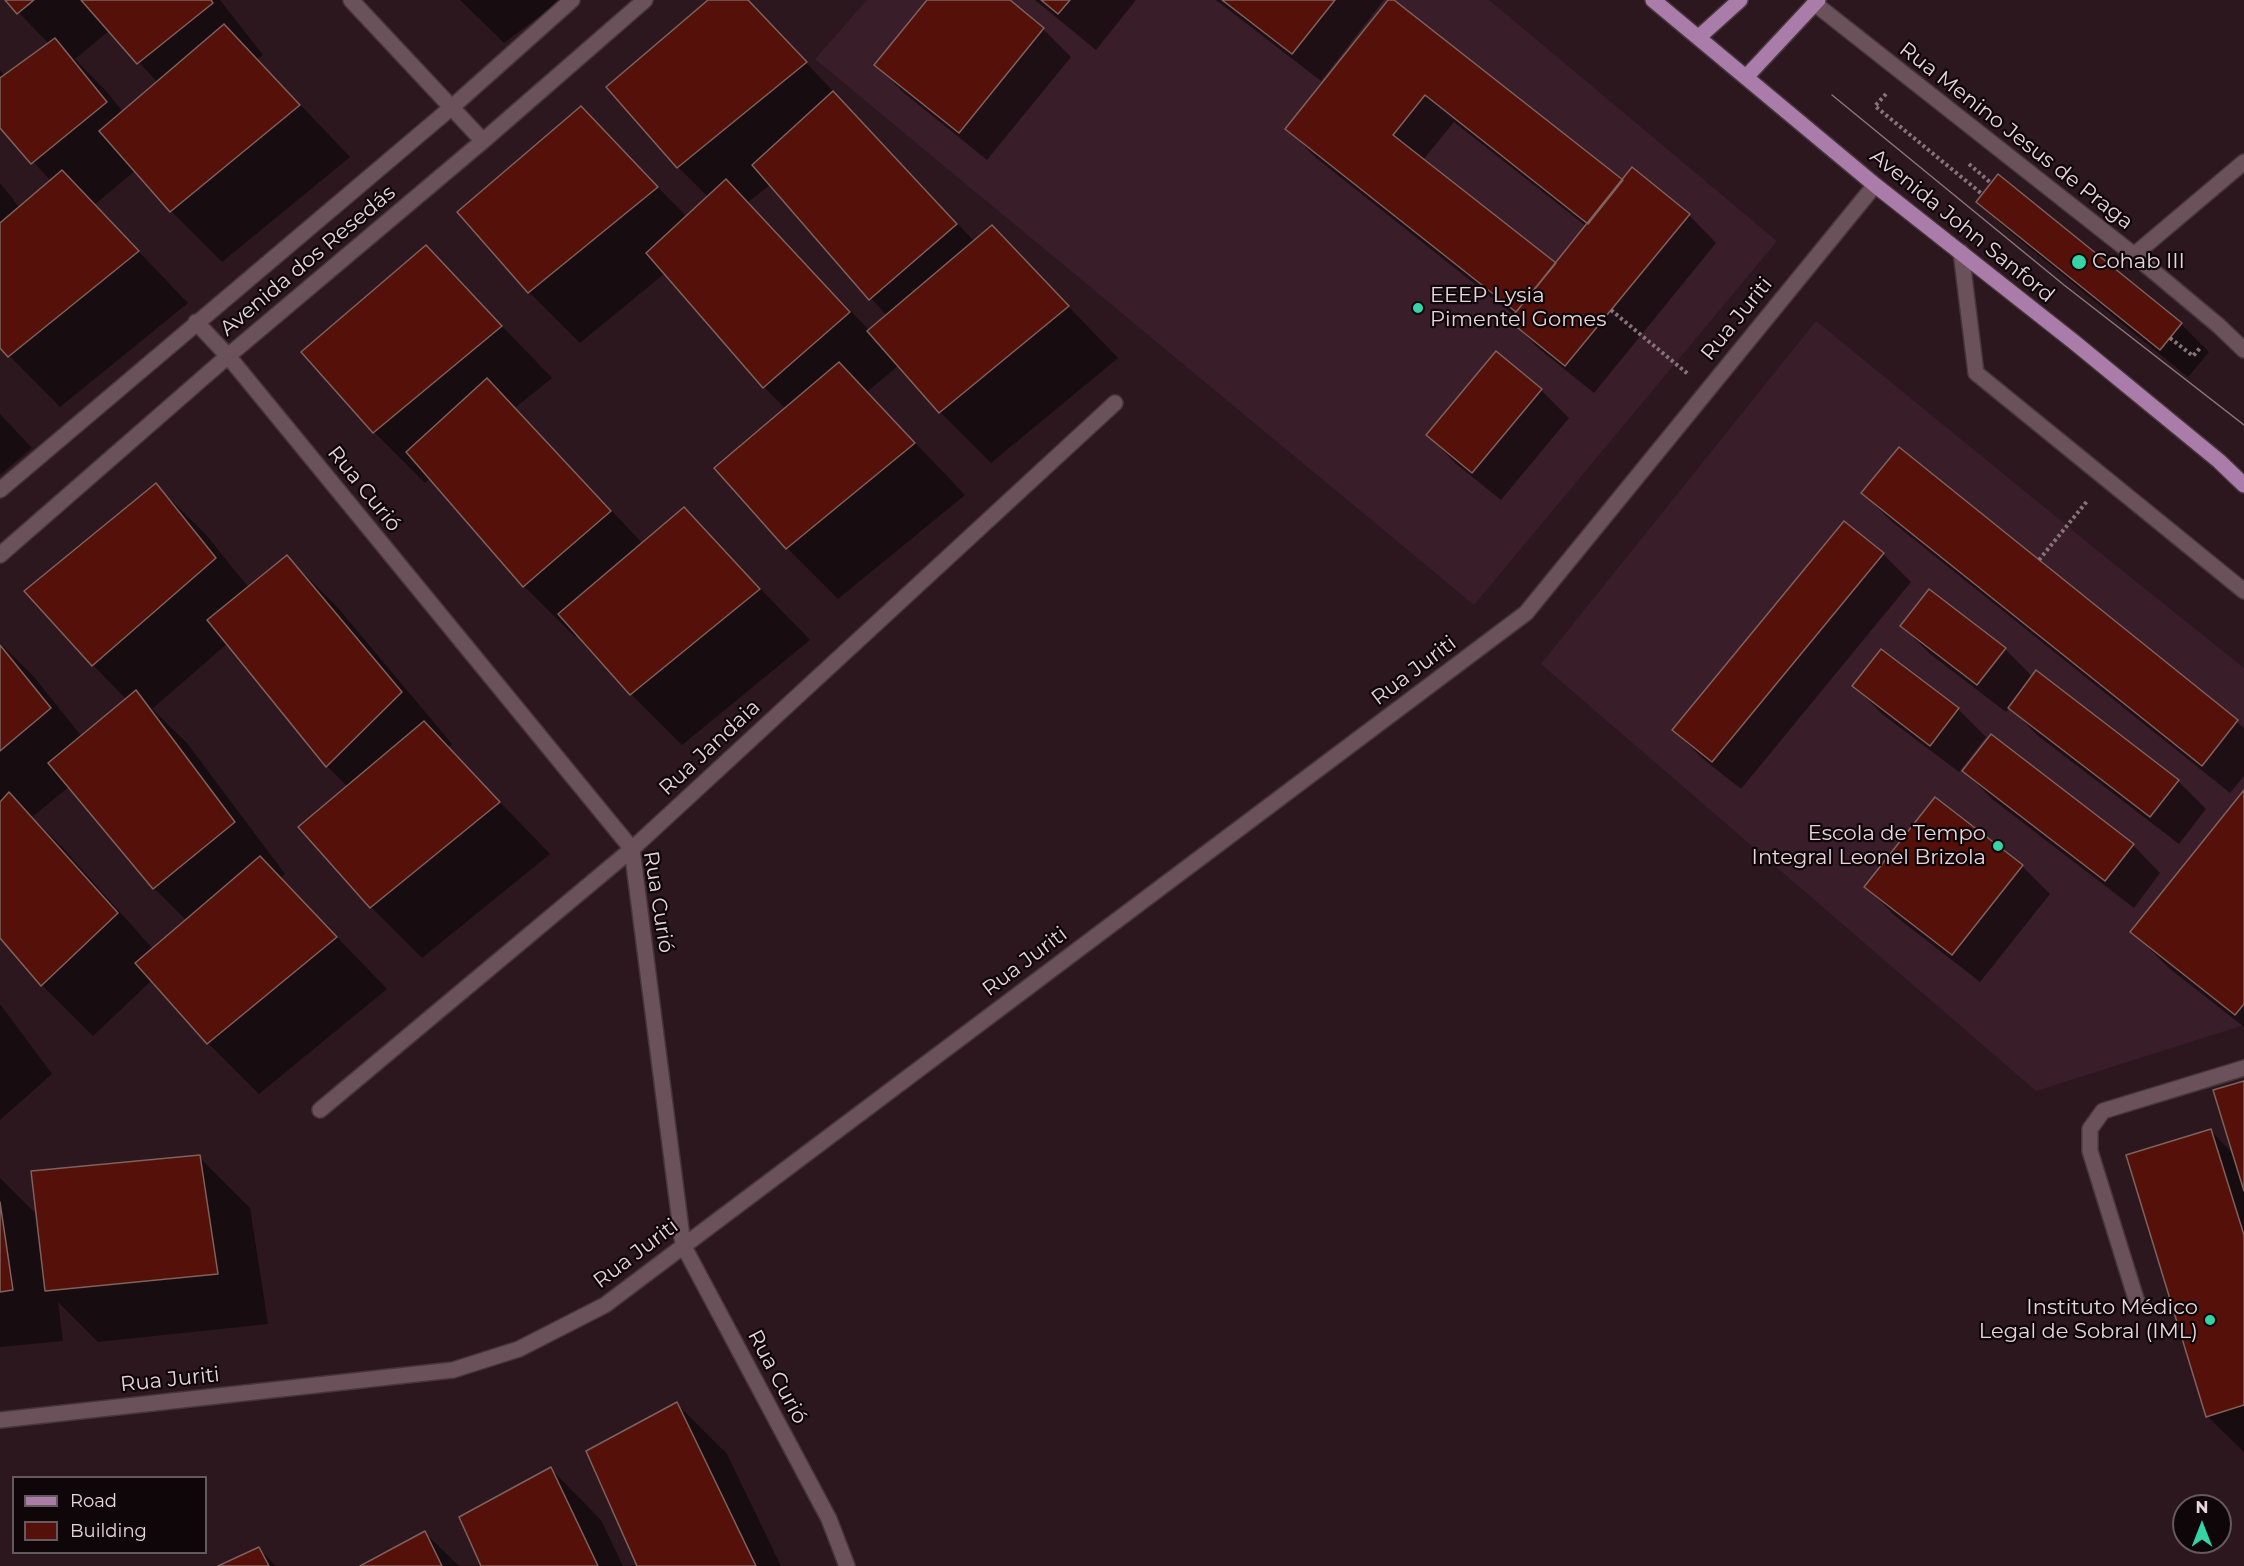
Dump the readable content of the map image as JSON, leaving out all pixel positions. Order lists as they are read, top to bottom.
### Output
{
  "streets": {
    "main road": ["Avenida John Sanford"],
    "street": [
      "Rua Menino Jesus de Praga",
      "Avenida dos Resedás",
      "Rua Juriti",
      "Rua Curió",
      "Rua Jandaia"
    ]
  },
  "crossings": [
    ["Avenida John Sanford", "Rua Juriti"],
    ["Avenida dos Resedás", "Rua Curió"],
    ["Rua Juriti", "Rua Curió"],
    ["Rua Curió", "Rua Jandaia"]
  ],
  "places": [
    "Cohab III",
    "EEEP Lysia Pimentel Gomes",
    "Escola de Tempo Integral Leonel Brizola",
    "Instituto Médico Legal de Sobral (IML)"
  ],
  "legend": ["Road", "Building"],
  "north": "top"
}
